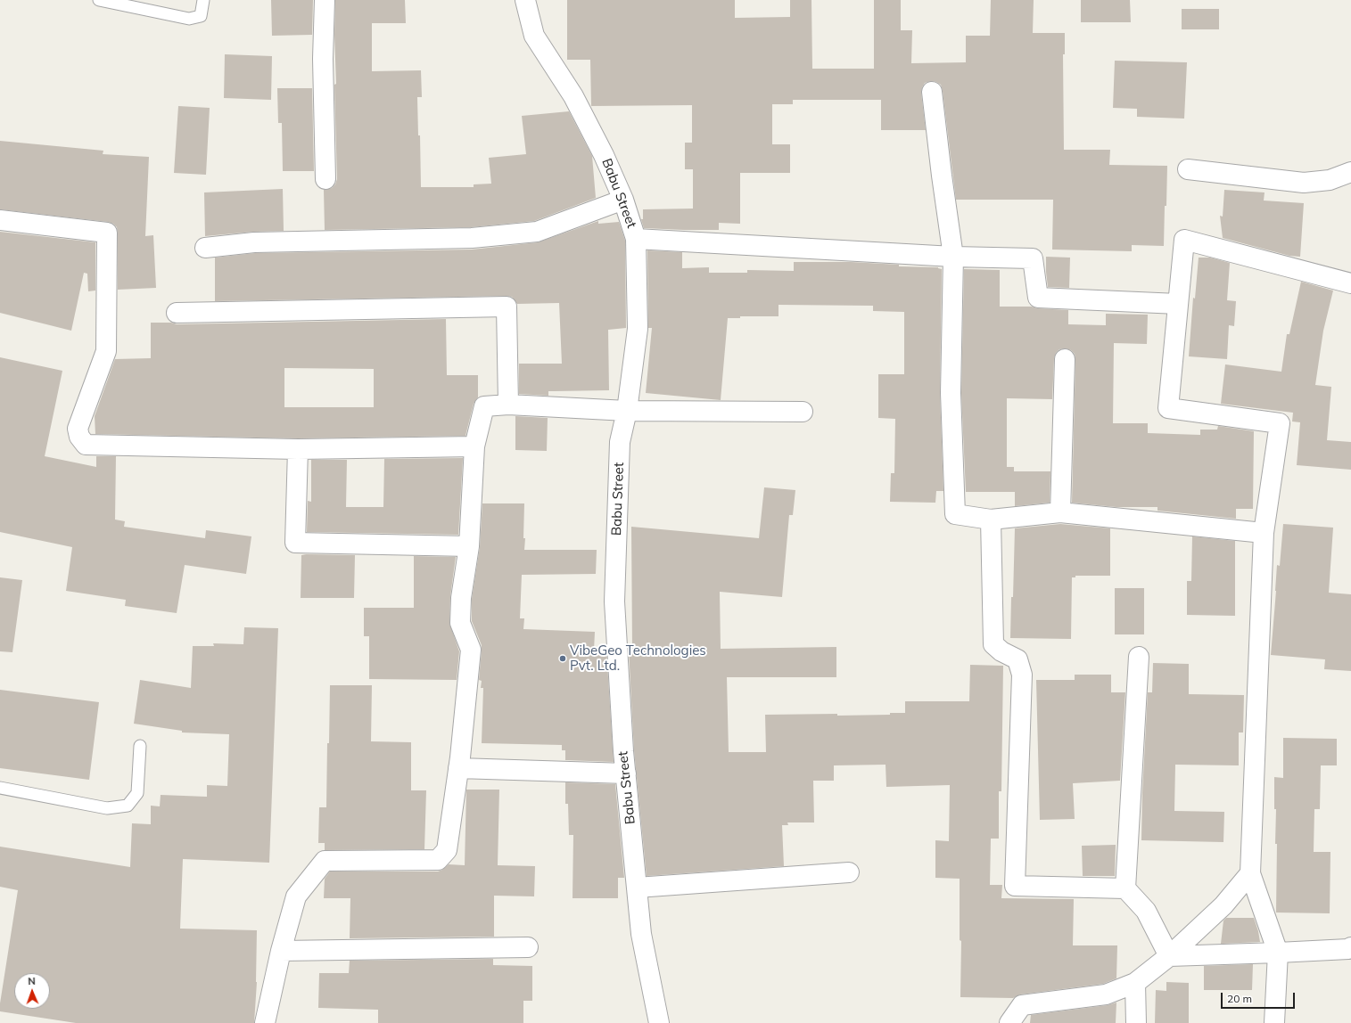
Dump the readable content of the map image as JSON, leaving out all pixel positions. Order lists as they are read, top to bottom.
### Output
{
  "streets": {
    "street": ["Babu Street"]
  },
  "places": ["VibeGeo Technologies Pvt. Ltd."],
  "scale_bar": "20 m",
  "north": "top"
}
